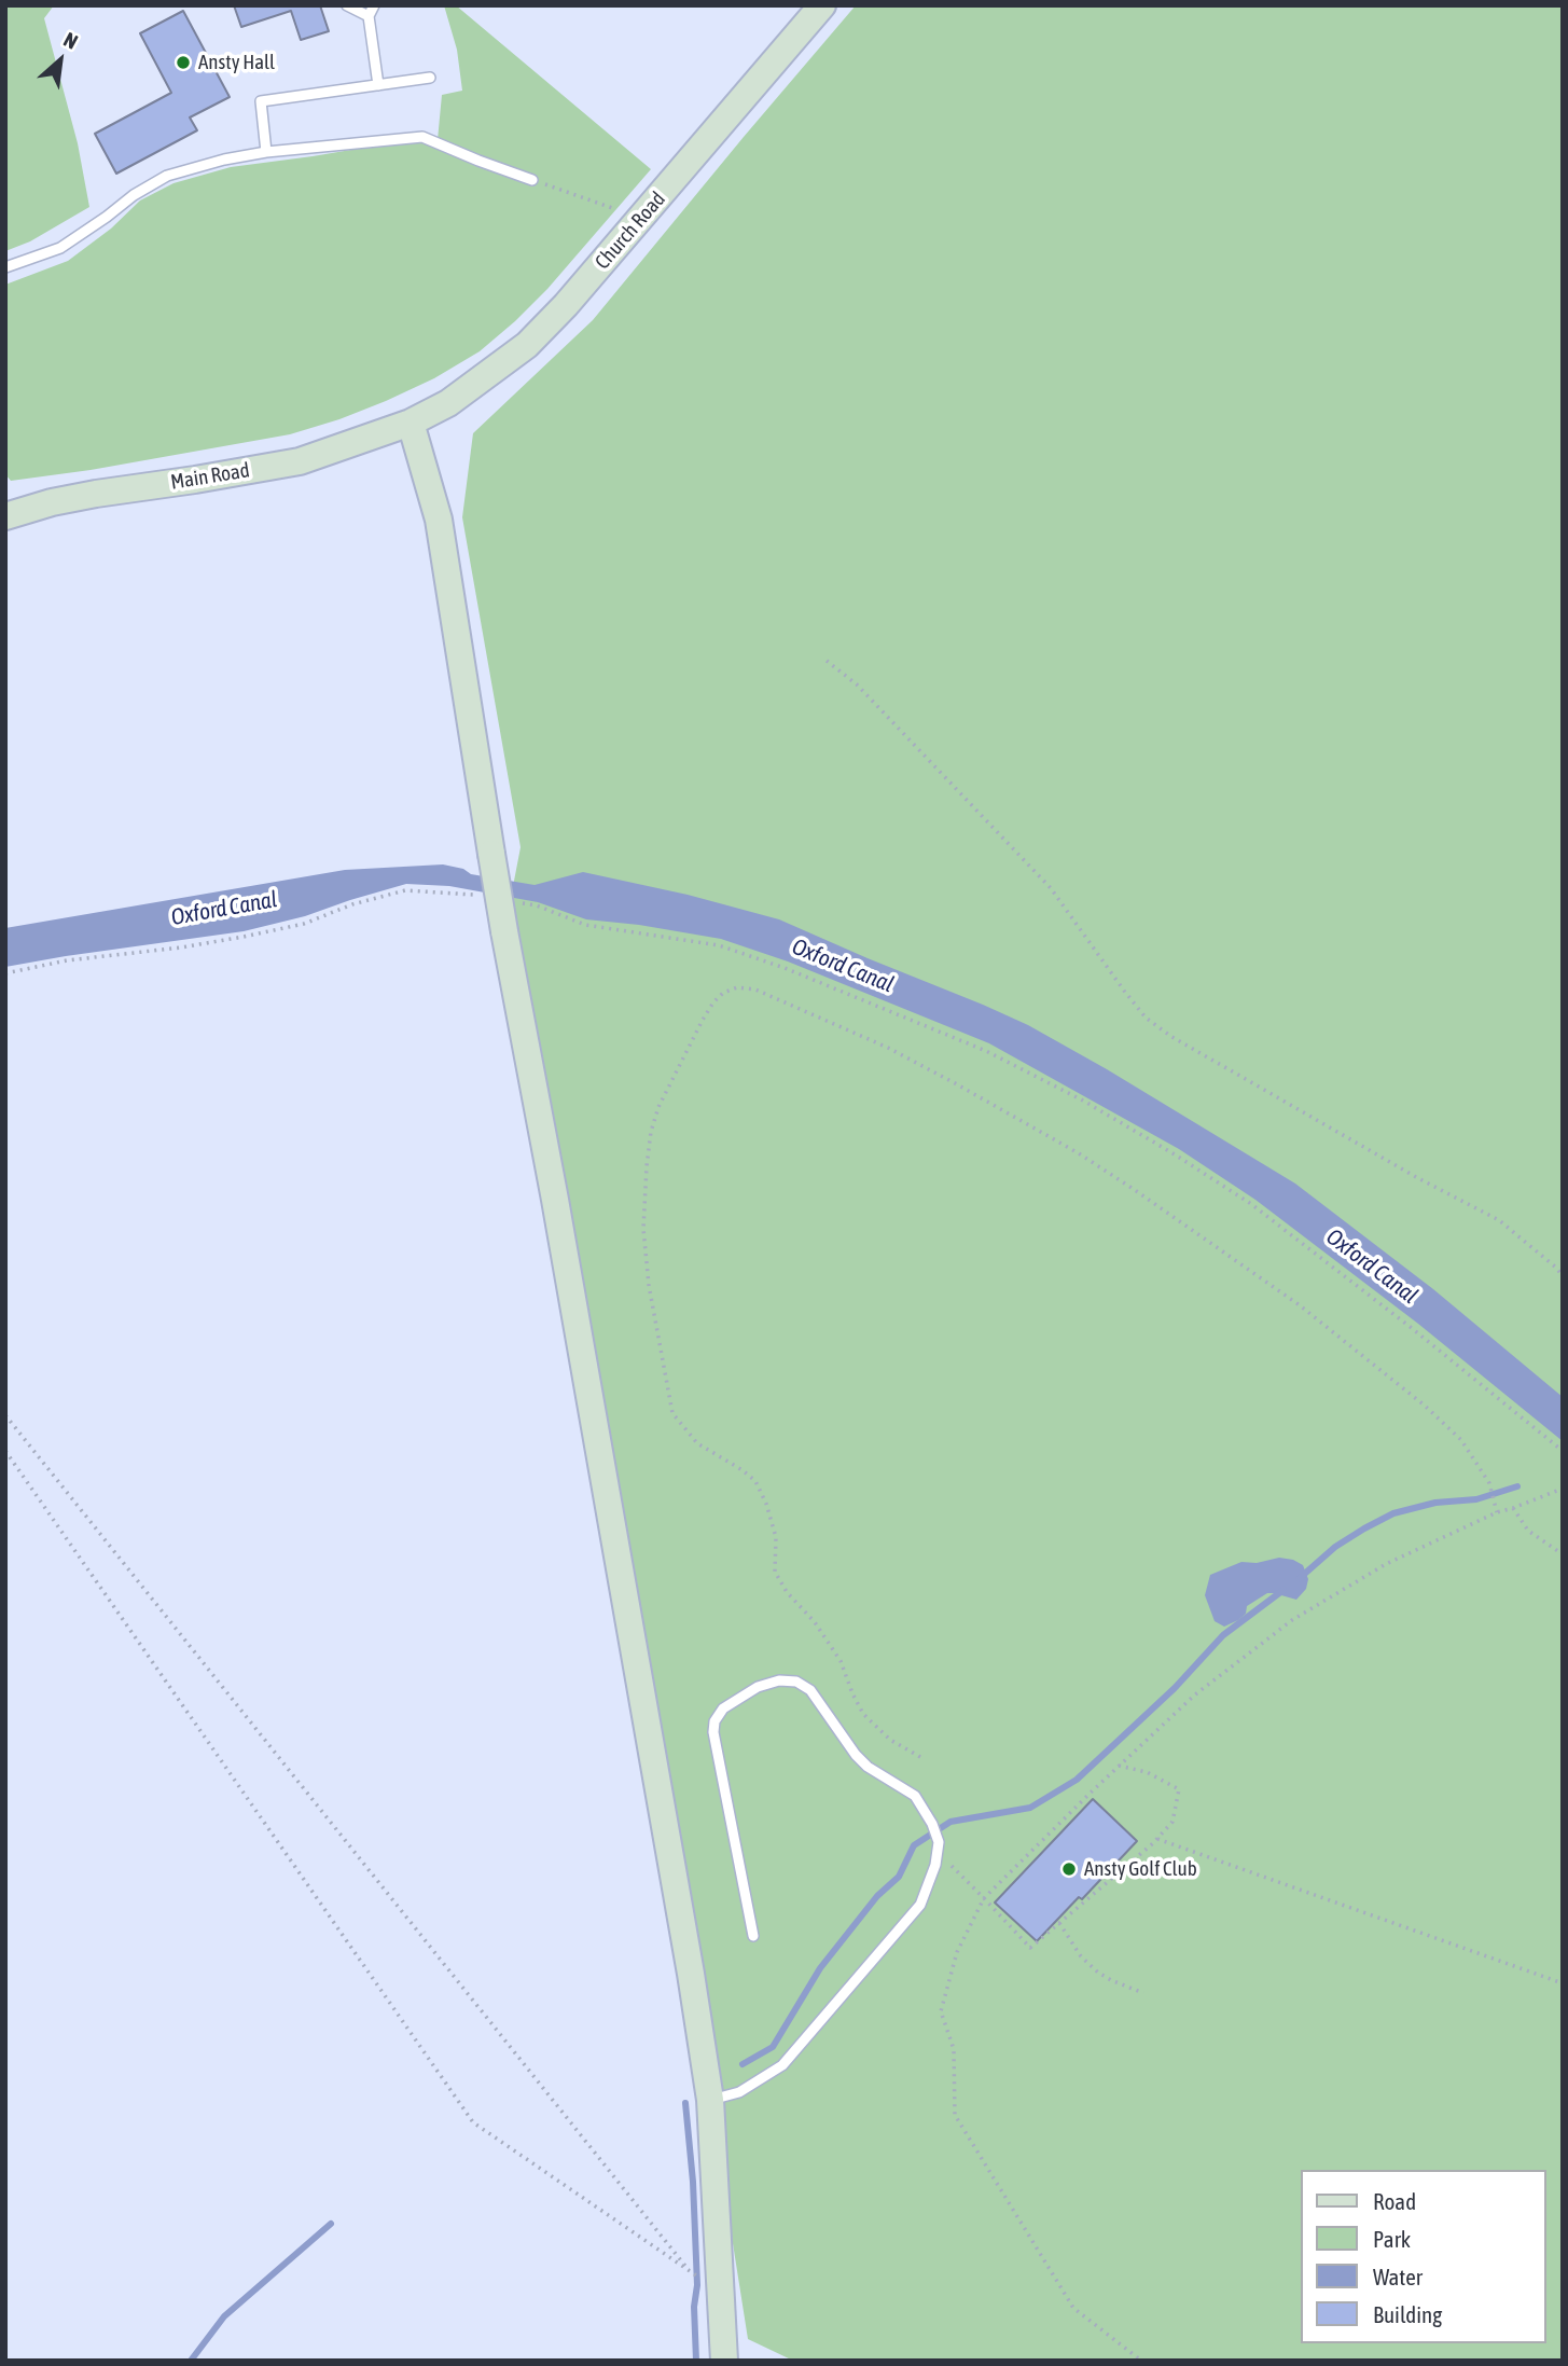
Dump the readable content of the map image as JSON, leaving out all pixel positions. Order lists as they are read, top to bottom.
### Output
{
  "streets": {
    "main road": ["Church Road", "Main Road"]
  },
  "crossings": [
    ["Church Road", "Main Road"]
  ],
  "water": ["Oxford Canal"],
  "places": ["Ansty Hall", "Ansty Golf Club"],
  "legend": [
    "Road",
    "Park",
    "Water",
    "Building"
  ],
  "north": "top right"
}
